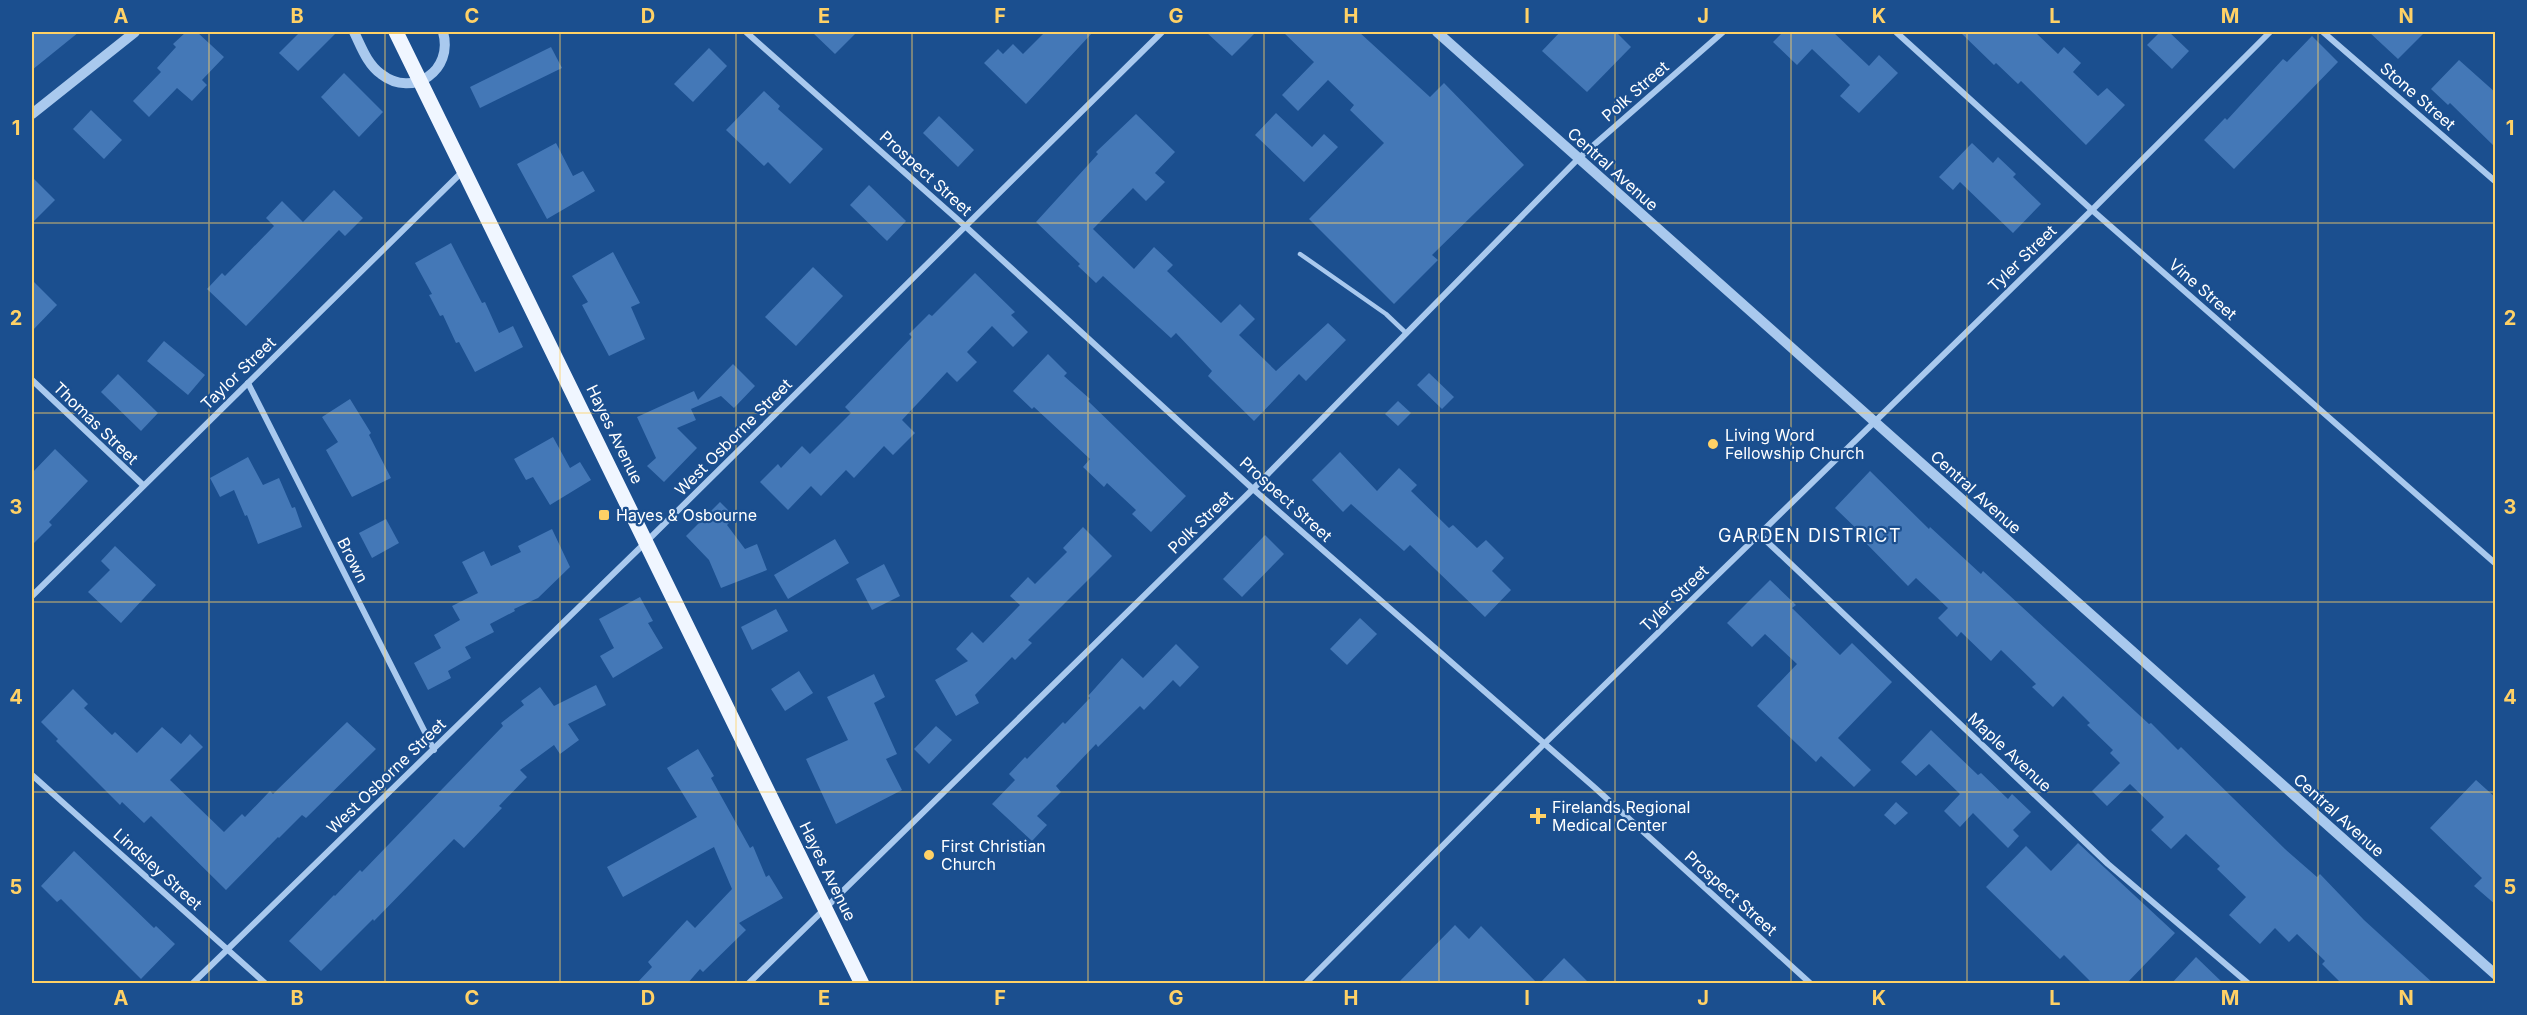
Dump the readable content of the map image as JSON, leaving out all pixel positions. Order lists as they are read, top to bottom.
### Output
{
  "streets": {
    "main road": ["Hayes Avenue"],
    "street": [
      "Polk Street",
      "Stone Street",
      "Central Avenue",
      "Prospect Street",
      "Tyler Street",
      "Vine Street",
      "Taylor Street",
      "Thomas Street",
      "West Osborne Street",
      "Brown",
      "Maple Avenue",
      "Lindsley Street"
    ]
  },
  "crossings": [
    ["Polk Street", "Central Avenue"],
    ["Polk Street", "Prospect Street"],
    ["Polk Street", "Hayes Avenue"],
    ["Central Avenue", "Tyler Street"],
    ["Prospect Street", "Tyler Street"],
    ["Prospect Street", "West Osborne Street"],
    ["Tyler Street", "Vine Street"],
    ["Tyler Street", "Maple Avenue"],
    ["Taylor Street", "Thomas Street"],
    ["Taylor Street", "Hayes Avenue"],
    ["Taylor Street", "Brown"],
    ["Hayes Avenue", "West Osborne Street"],
    ["West Osborne Street", "Brown"],
    ["West Osborne Street", "Lindsley Street"]
  ],
  "districts": ["GARDEN DISTRICT"],
  "places": {
    "other": ["Living Word Fellowship Church", "First Christian Church"],
    "transit": ["Hayes & Osbourne"],
    "health": ["Firelands Regional Medical Center"]
  },
  "grid": {
    "columns": [
      "A",
      "B",
      "C",
      "D",
      "E",
      "F",
      "G",
      "H",
      "I",
      "J",
      "K",
      "L",
      "M",
      "N"
    ],
    "rows": [
      "1",
      "2",
      "3",
      "4",
      "5"
    ]
  }
}
